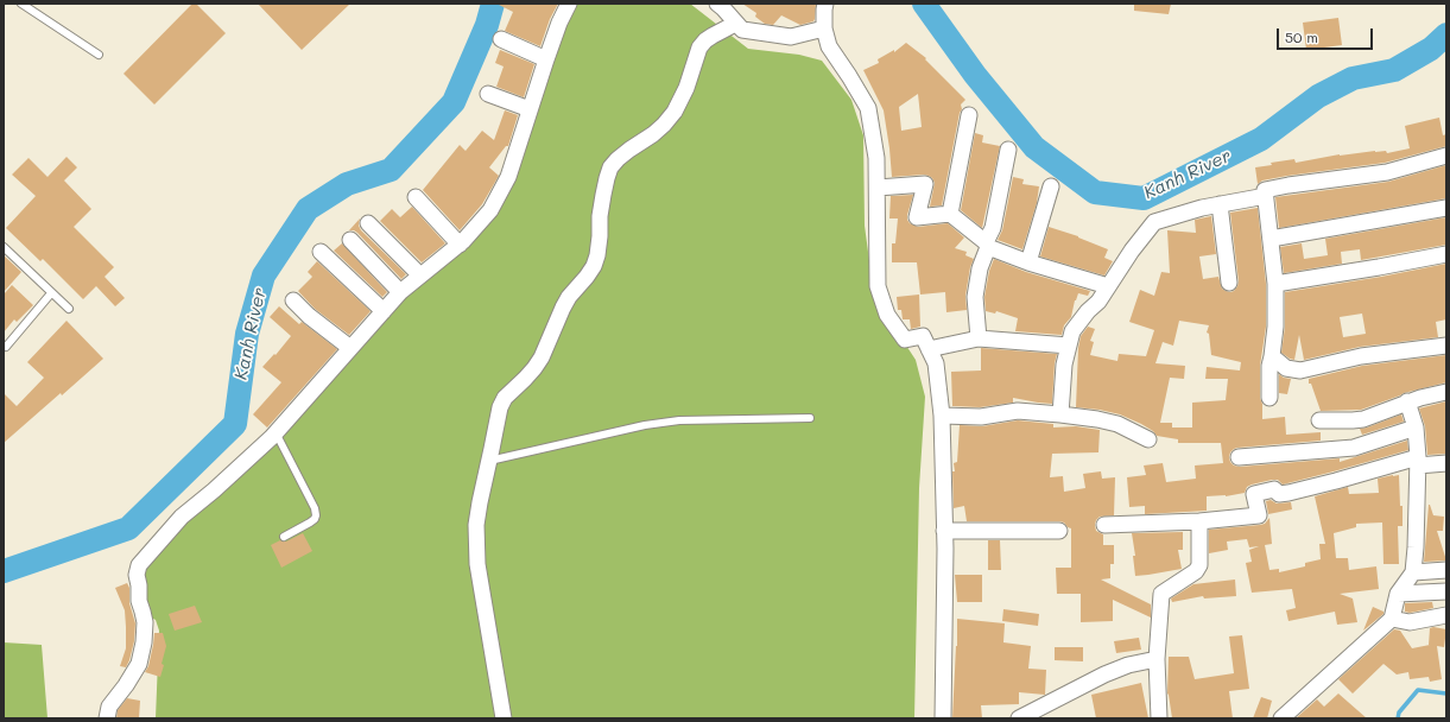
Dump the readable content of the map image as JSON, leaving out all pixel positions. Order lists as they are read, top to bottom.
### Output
{
  "water": ["Kanh River"],
  "scale_bar": "50 m"
}
